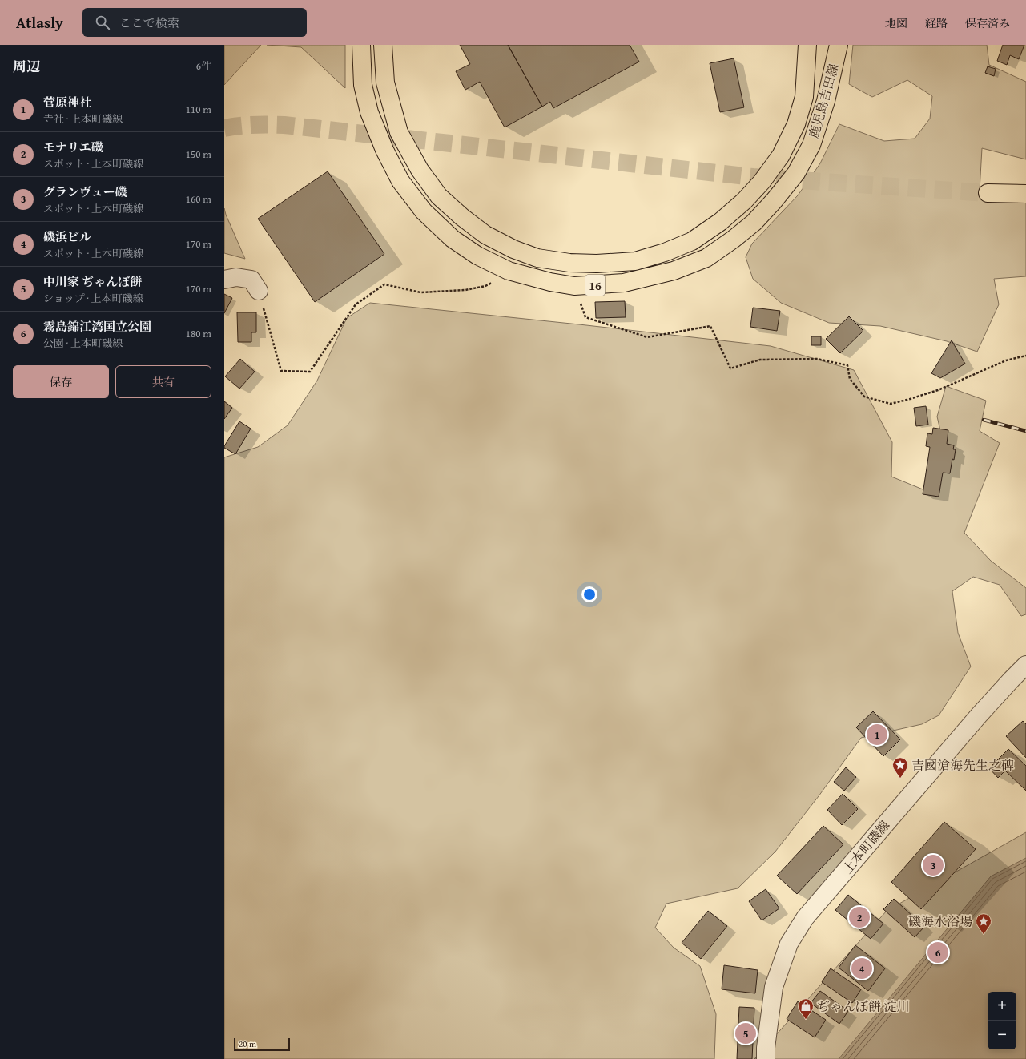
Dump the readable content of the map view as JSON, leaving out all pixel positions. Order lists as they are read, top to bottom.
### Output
{
  "streets": {
    "main road": ["鹿児島吉田線", "16"],
    "street": ["上本町磯線"]
  },
  "places": {
    "place": ["吉國滄海先生之碑", "磯海水浴場"],
    "shop": ["ぢゃんぼ餅 淀川"]
  },
  "scale_bar": "20 m",
  "page": {
    "header": "Atlasly",
    "search": "ここで検索",
    "nav": ["地図", "経路", "保存済み"],
    "heading": ["周辺", "6件"],
    "list": [
      {
        "mark": "1",
        "name": "菅原神社",
        "note": "寺社 · 上本町磯線",
        "value": "110 m"
      },
      {
        "mark": "2",
        "name": "モナリエ磯",
        "note": "スポット · 上本町磯線",
        "value": "150 m"
      },
      {
        "mark": "3",
        "name": "グランヴュー磯",
        "note": "スポット · 上本町磯線",
        "value": "160 m"
      },
      {
        "mark": "4",
        "name": "磯浜ビル",
        "note": "スポット · 上本町磯線",
        "value": "170 m"
      },
      {
        "mark": "5",
        "name": "中川家 ぢゃんぼ餅",
        "note": "ショップ · 上本町磯線",
        "value": "170 m"
      },
      {
        "mark": "6",
        "name": "霧島錦江湾国立公園",
        "note": "公園 · 上本町磯線",
        "value": "180 m"
      }
    ],
    "buttons": ["保存", "共有"],
    "pins": [
      "1",
      "3",
      "2",
      "6",
      "4",
      "5"
    ],
    "map_buttons": ["+", "−"],
    "scale": "20 m"
  }
}
